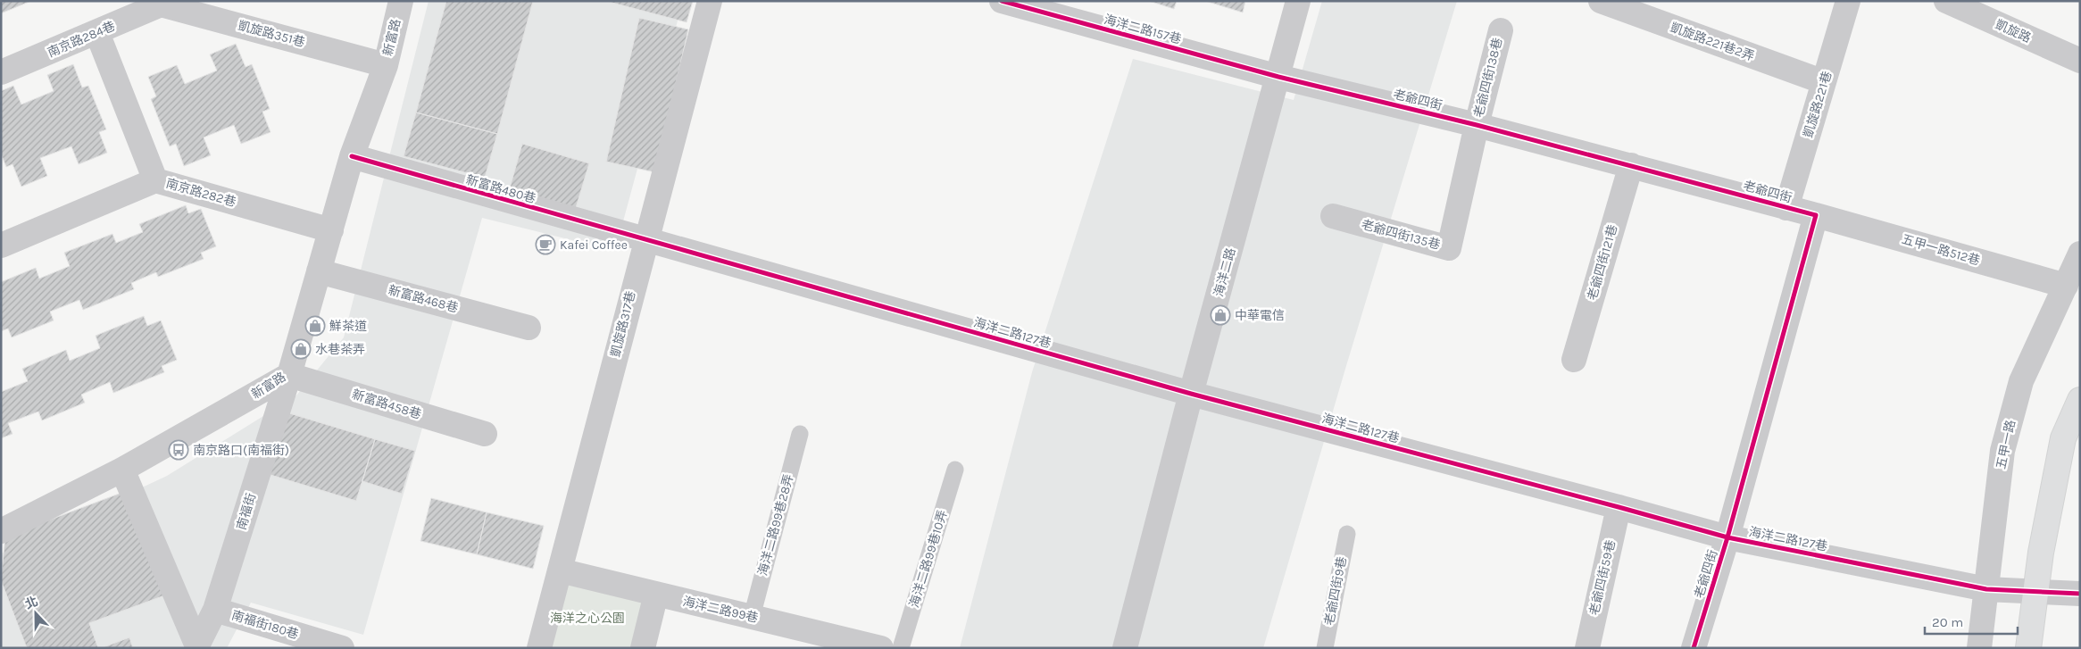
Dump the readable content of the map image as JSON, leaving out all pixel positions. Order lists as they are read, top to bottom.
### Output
{
  "streets": {
    "street": [
      "海洋二路157巷",
      "凱旋路",
      "凱旋路351巷",
      "新富路",
      "南京路284巷",
      "凱旋路221巷2弄",
      "老爺四街138巷",
      "老爺四街",
      "凱旋路221巷",
      "新富路480巷",
      "南京路282巷",
      "老爺四街135巷",
      "五甲一路512巷",
      "老爺四街121巷",
      "海洋二路",
      "新富路468巷",
      "凱旋路317巷",
      "海洋二路127巷",
      "新富路458巷",
      "五甲一路",
      "南福街",
      "老爺四街59巷",
      "海洋二路99巷",
      "南福街180巷"
    ],
    "lane": ["海洋二路99巷28弄", "海洋二路99巷10弄", "老爺四街9巷"]
  },
  "crossings": [
    ["海洋二路157巷", "老爺四街"],
    ["海洋二路157巷", "海洋二路"],
    ["凱旋路351巷", "新富路"],
    ["凱旋路351巷", "南京路284巷"],
    ["新富路", "新富路480巷"],
    ["新富路", "南京路282巷"],
    ["新富路", "新富路468巷"],
    ["新富路", "新富路458巷"],
    ["新富路", "南福街"],
    ["凱旋路221巷2弄", "凱旋路221巷"],
    ["老爺四街138巷", "老爺四街"],
    ["老爺四街138巷", "老爺四街135巷"],
    ["老爺四街", "凱旋路221巷"],
    ["老爺四街", "老爺四街135巷"],
    ["老爺四街", "五甲一路512巷"],
    ["老爺四街", "老爺四街121巷"],
    ["老爺四街", "海洋二路"],
    ["老爺四街", "海洋二路127巷"],
    ["新富路480巷", "凱旋路317巷"],
    ["新富路480巷", "海洋二路127巷"],
    ["五甲一路512巷", "五甲一路"],
    ["海洋二路", "海洋二路127巷"],
    ["凱旋路317巷", "海洋二路127巷"],
    ["凱旋路317巷", "海洋二路99巷"],
    ["海洋二路127巷", "五甲一路"],
    ["海洋二路127巷", "老爺四街59巷"],
    ["新富路458巷", "南福街"],
    ["南福街", "南福街180巷"],
    ["海洋二路99巷28弄", "海洋二路99巷"]
  ],
  "parks": ["海洋之心公園"],
  "places": {
    "cafe": ["Kafei Coffee"],
    "shop": ["中華電信", "鮮茶道", "水巷茶弄"],
    "bus stop": ["南京路口(南福街)"]
  },
  "scale_bar": "20 m",
  "north": "top"
}
